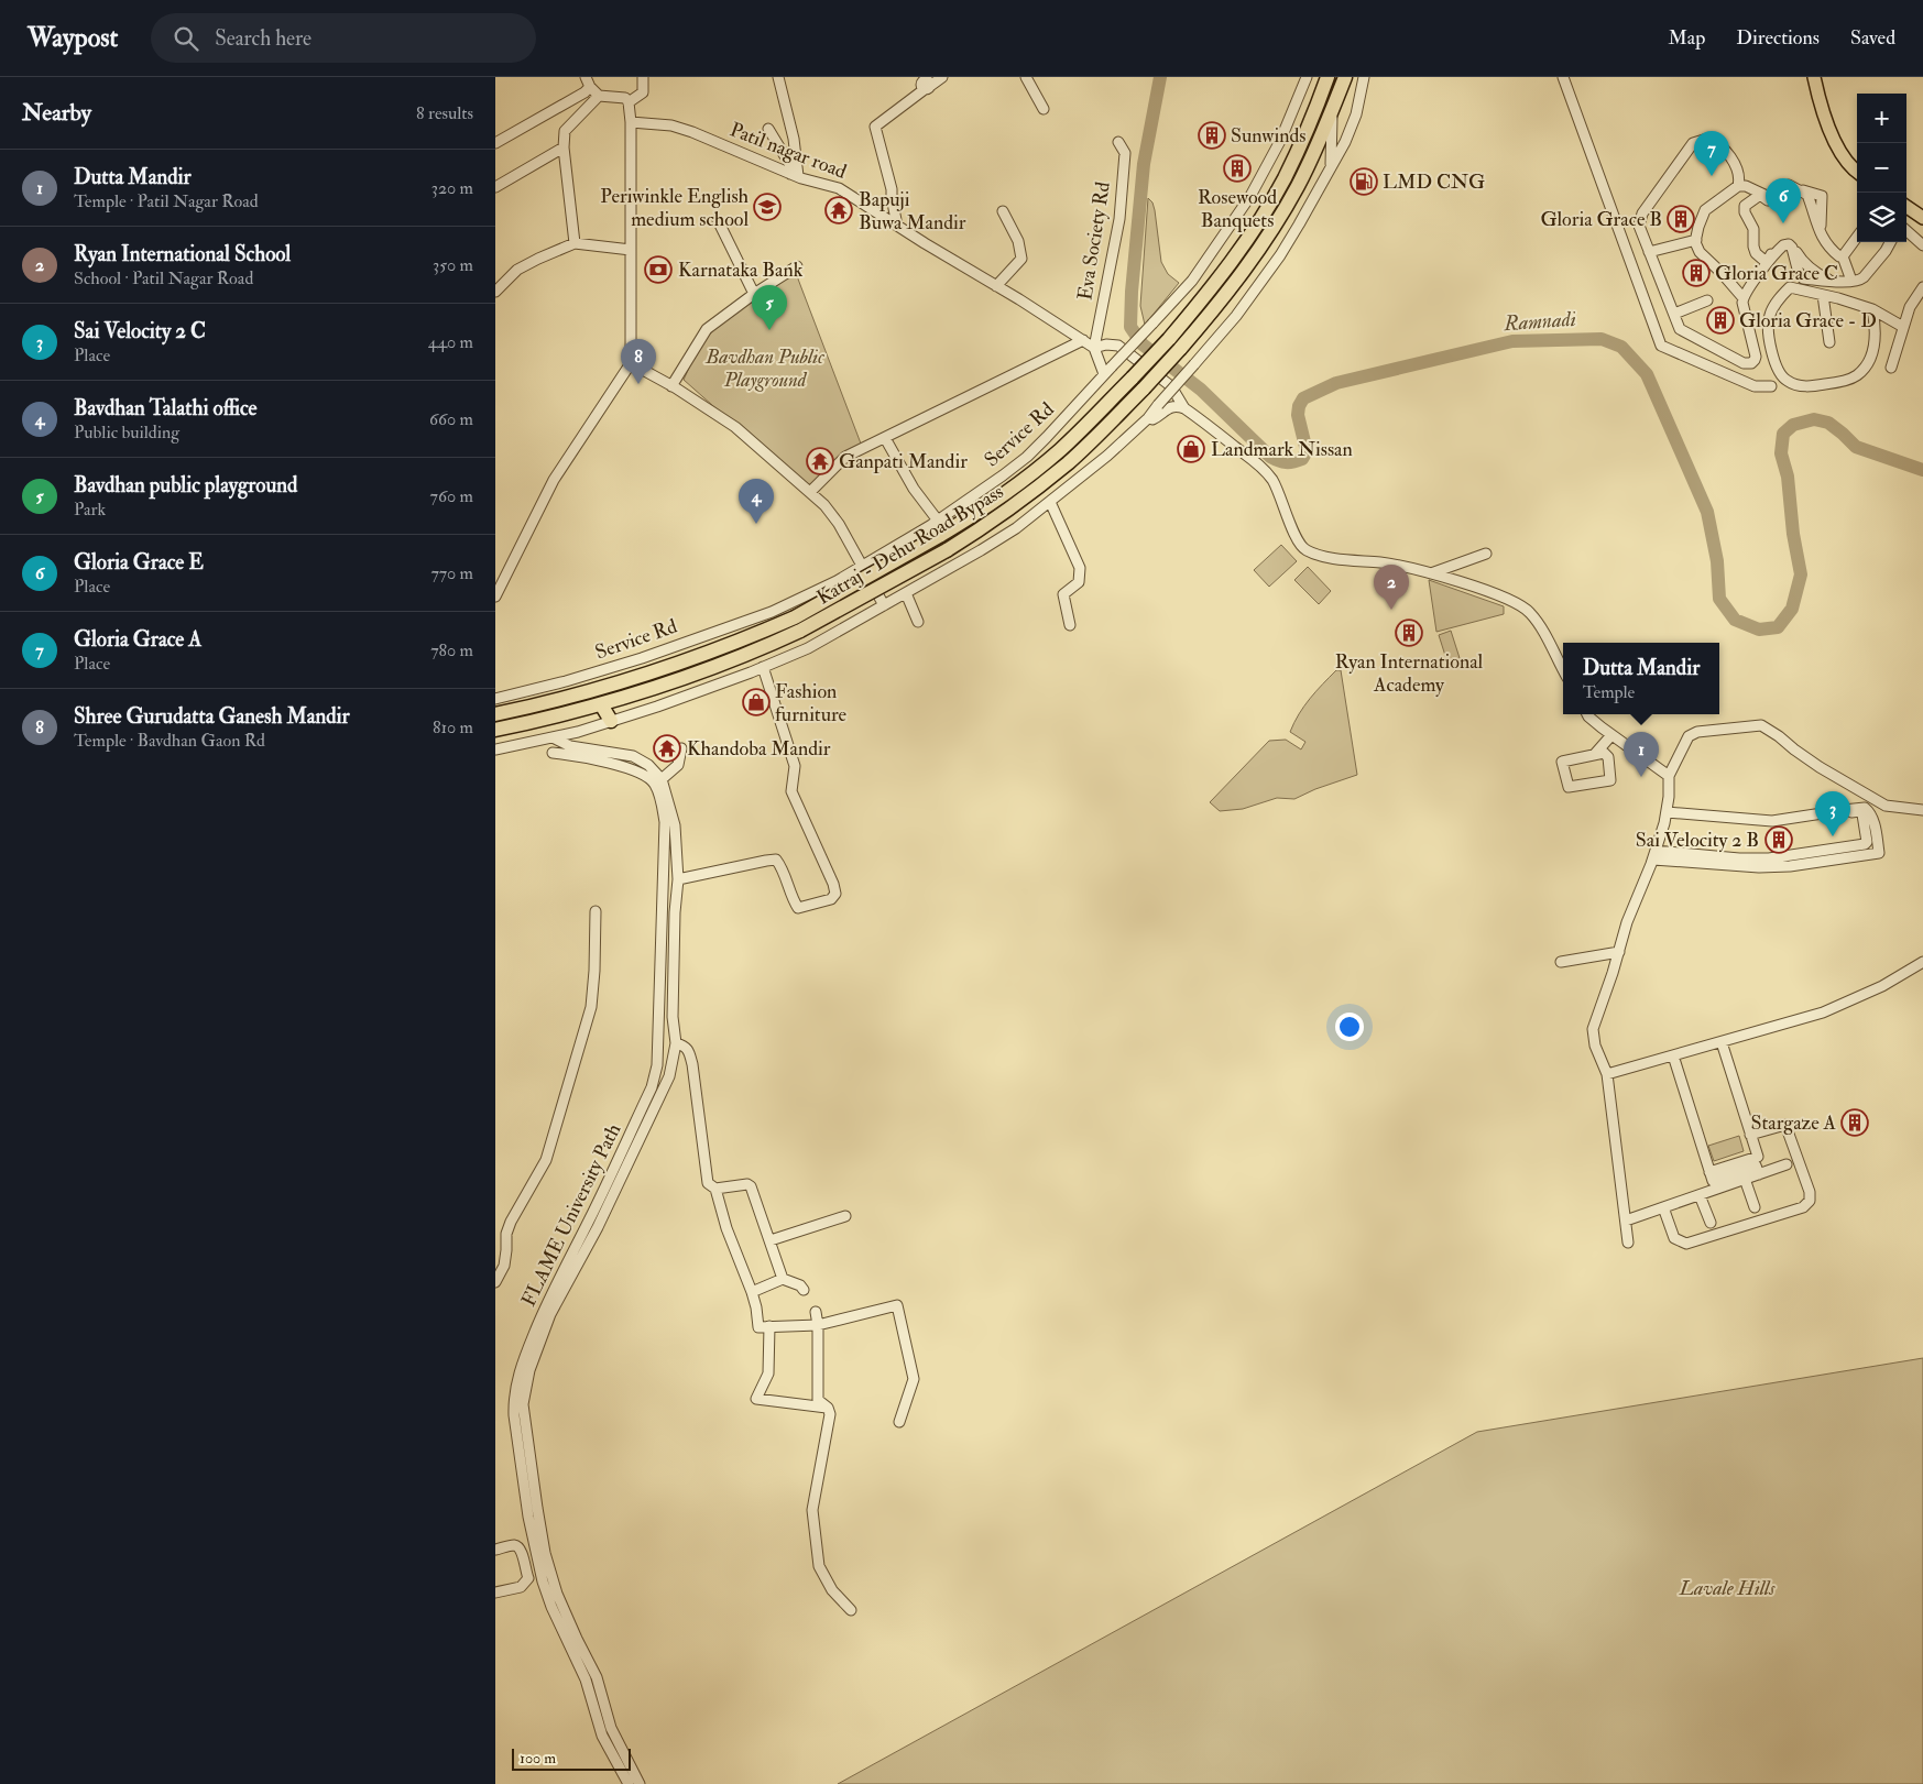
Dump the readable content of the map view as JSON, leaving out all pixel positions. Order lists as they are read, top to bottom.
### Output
{
  "streets": {
    "highway": ["Katraj - Dehu Road Bypass"],
    "street": [
      "Patil nagar road",
      "Eva Society Rd",
      "Service Rd",
      "FLAME University Path"
    ]
  },
  "crossings": [
    ["Patil nagar road", "Eva Society Rd"]
  ],
  "water": ["Ramnadi"],
  "parks": ["Bavdhan Public Playground", "Lavale Hills"],
  "places": {
    "building": [
      "Sunwinds",
      "Rosewood Banquets",
      "Gloria Grace B",
      "Gloria Grace C",
      "Gloria Grace - D",
      "Ryan International Academy",
      "Sai Velocity 2 B",
      "Stargaze A"
    ],
    "fuel station": ["LMD CNG"],
    "school or university": ["Periwinkle English medium school"],
    "temple": ["Bapuji Buwa Mandir", "Ganpati Mandir", "Khandoba Mandir"],
    "bank": ["Karnataka Bank"],
    "shop": ["Landmark Nissan", "Fashion furniture"]
  },
  "scale_bar": "100 m",
  "page": {
    "header": "Waypost",
    "search": "Search here",
    "nav": ["Map", "Directions", "Saved"],
    "heading": ["Nearby", "8 results"],
    "map_buttons": ["+", "−"],
    "pins": [
      "7",
      "6",
      "5",
      "8",
      "4",
      "2",
      "1",
      "3"
    ],
    "list": [
      {
        "mark": "1",
        "name": "Dutta Mandir",
        "note": "Temple · Patil Nagar Road",
        "value": "320 m"
      },
      {
        "mark": "2",
        "name": "Ryan International School",
        "note": "School · Patil Nagar Road",
        "value": "350 m"
      },
      {
        "mark": "3",
        "name": "Sai Velocity 2 C",
        "note": "Place",
        "value": "440 m"
      },
      {
        "mark": "4",
        "name": "Bavdhan Talathi office",
        "note": "Public building",
        "value": "660 m"
      },
      {
        "mark": "5",
        "name": "Bavdhan public playground",
        "note": "Park",
        "value": "760 m"
      },
      {
        "mark": "6",
        "name": "Gloria Grace E",
        "note": "Place",
        "value": "770 m"
      },
      {
        "mark": "7",
        "name": "Gloria Grace A",
        "note": "Place",
        "value": "780 m"
      },
      {
        "mark": "8",
        "name": "Shree Gurudatta Ganesh Mandir",
        "note": "Temple · Bavdhan Gaon Rd",
        "value": "810 m"
      }
    ],
    "popup": ["Dutta Mandir", "Temple"],
    "scale": "100 m"
  }
}
